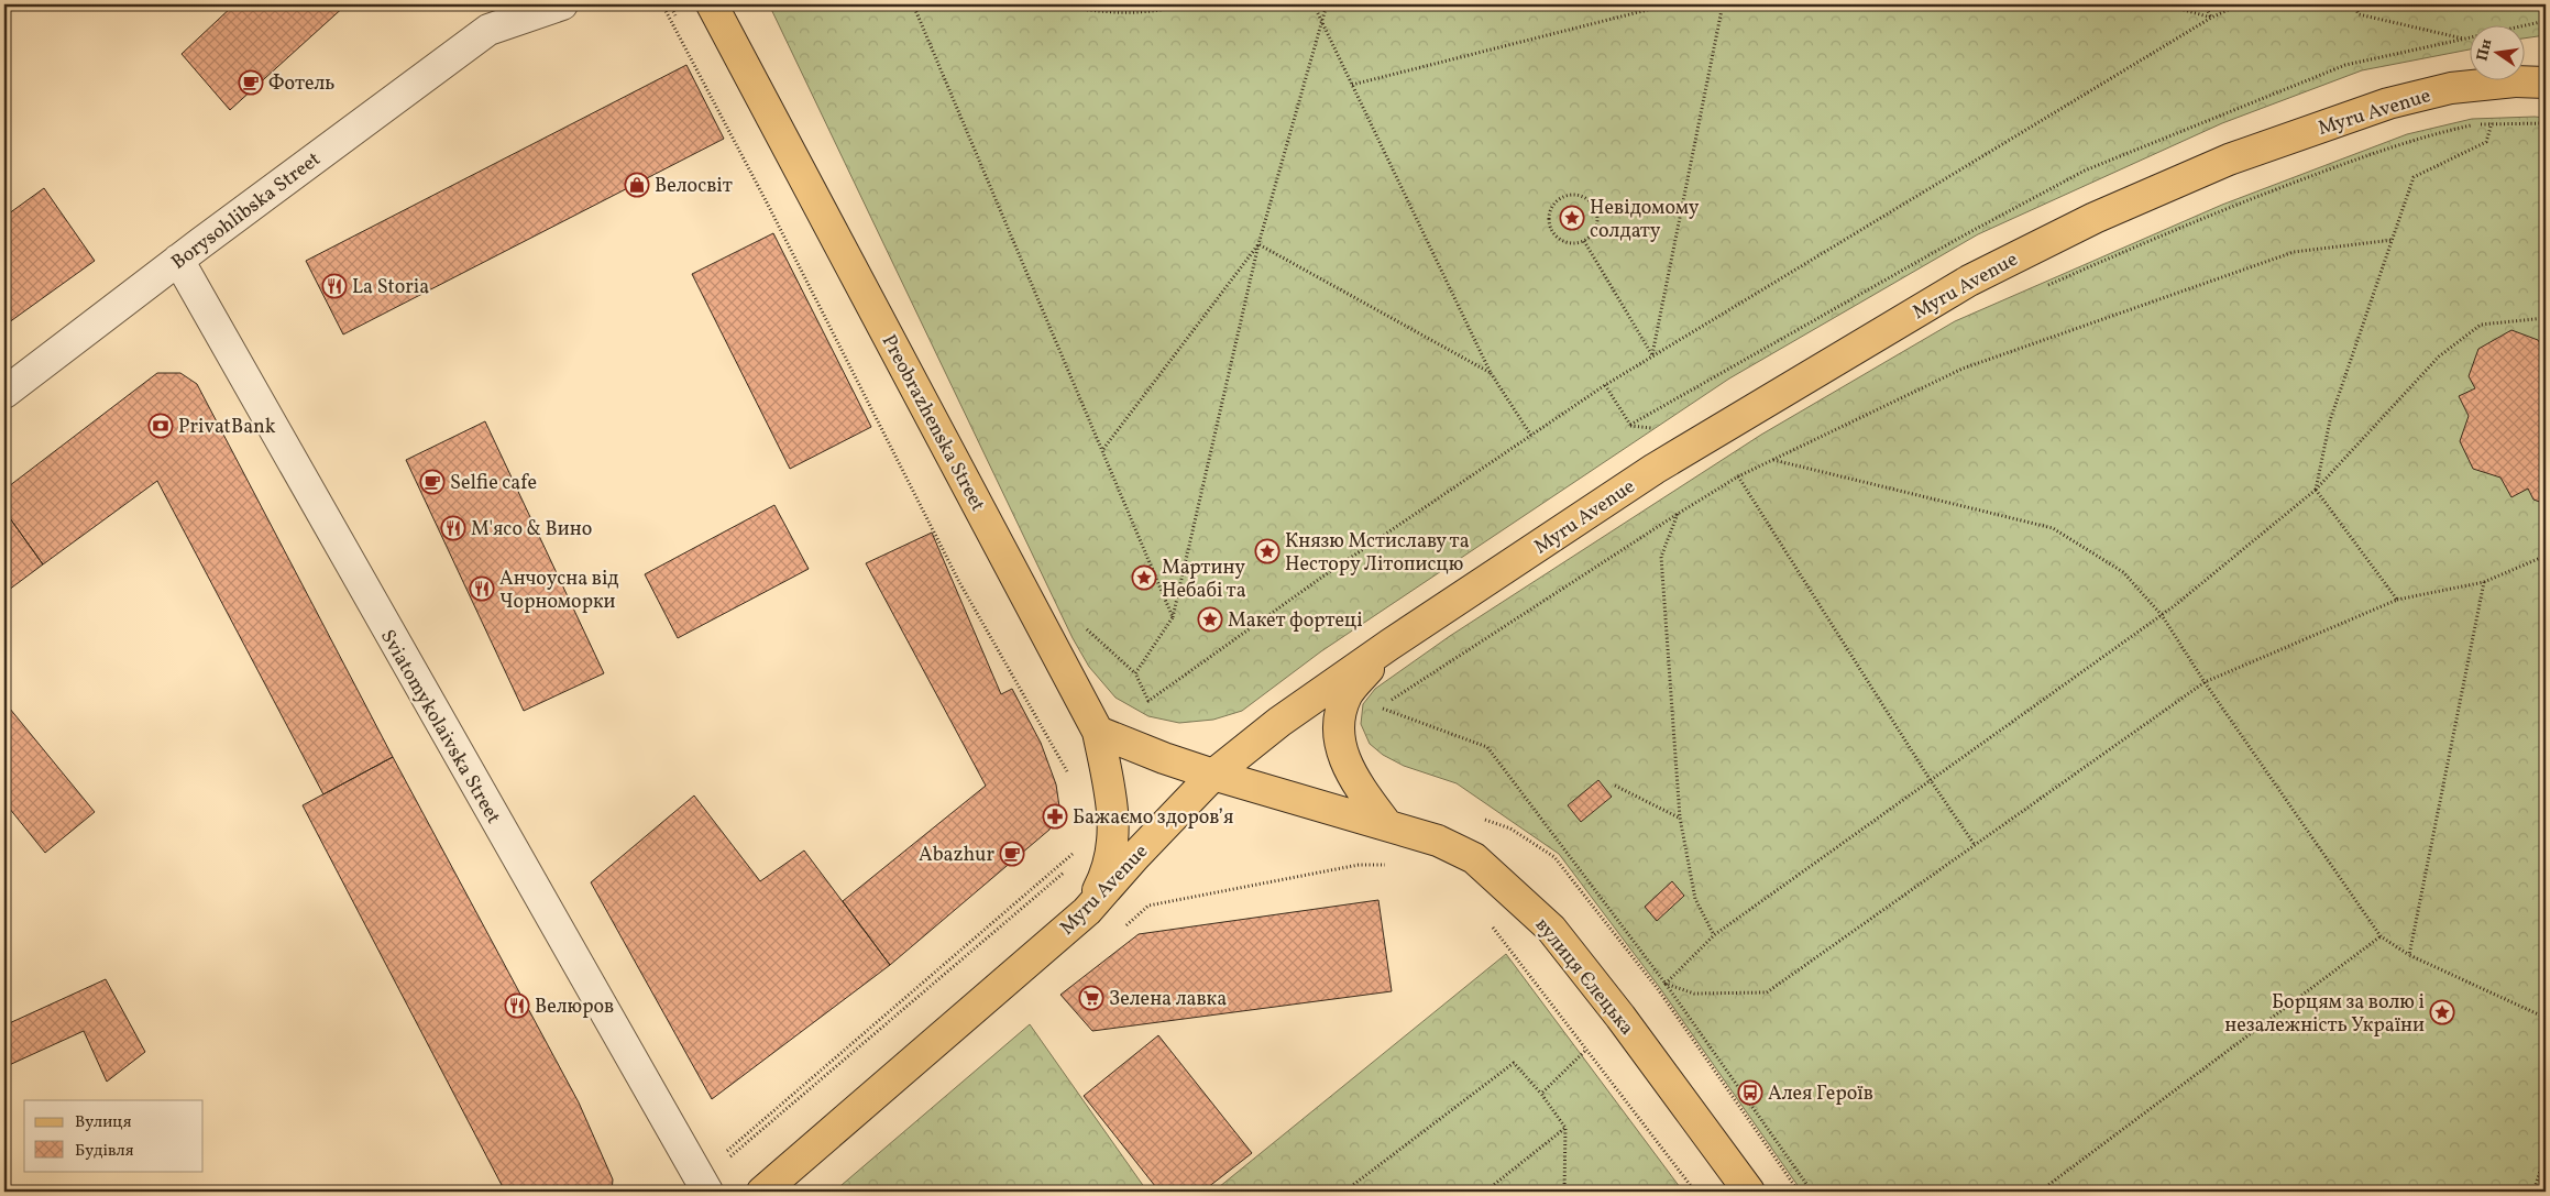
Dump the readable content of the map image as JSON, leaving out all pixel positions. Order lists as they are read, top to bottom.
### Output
{
  "streets": {
    "main road": ["Myru Avenue", "Preobrazhenska Street", "вулиця Єлецька"],
    "street": ["Borysohlibska Street", "Sviatomykolaivska Street"]
  },
  "crossings": [
    ["Myru Avenue", "Preobrazhenska Street"],
    ["Myru Avenue", "вулиця Єлецька"],
    ["Borysohlibska Street", "Sviatomykolaivska Street"]
  ],
  "places": {
    "cafe": ["Фотель", "Selfie cafe", "Abazhur"],
    "shop": ["Велосвіт"],
    "place": [
      "Невідомому солдату",
      "Князю Мстиславу та Нестору Літописцю",
      "Мартину Небабі та",
      "Макет фортеці",
      "Борцям за волю і незалежність України"
    ],
    "restaurant": [
      "La Storia",
      "М'ясо & Вино",
      "Анчоусна від Чорноморки",
      "Велюров"
    ],
    "bank": ["PrivatBank"],
    "pharmacy": ["Бажаємо здоров’я"],
    "supermarket": ["Зелена лавка"],
    "bus stop": ["Алея Героїв"]
  },
  "legend": ["Вулиця", "Будівля"],
  "north": "left"
}
